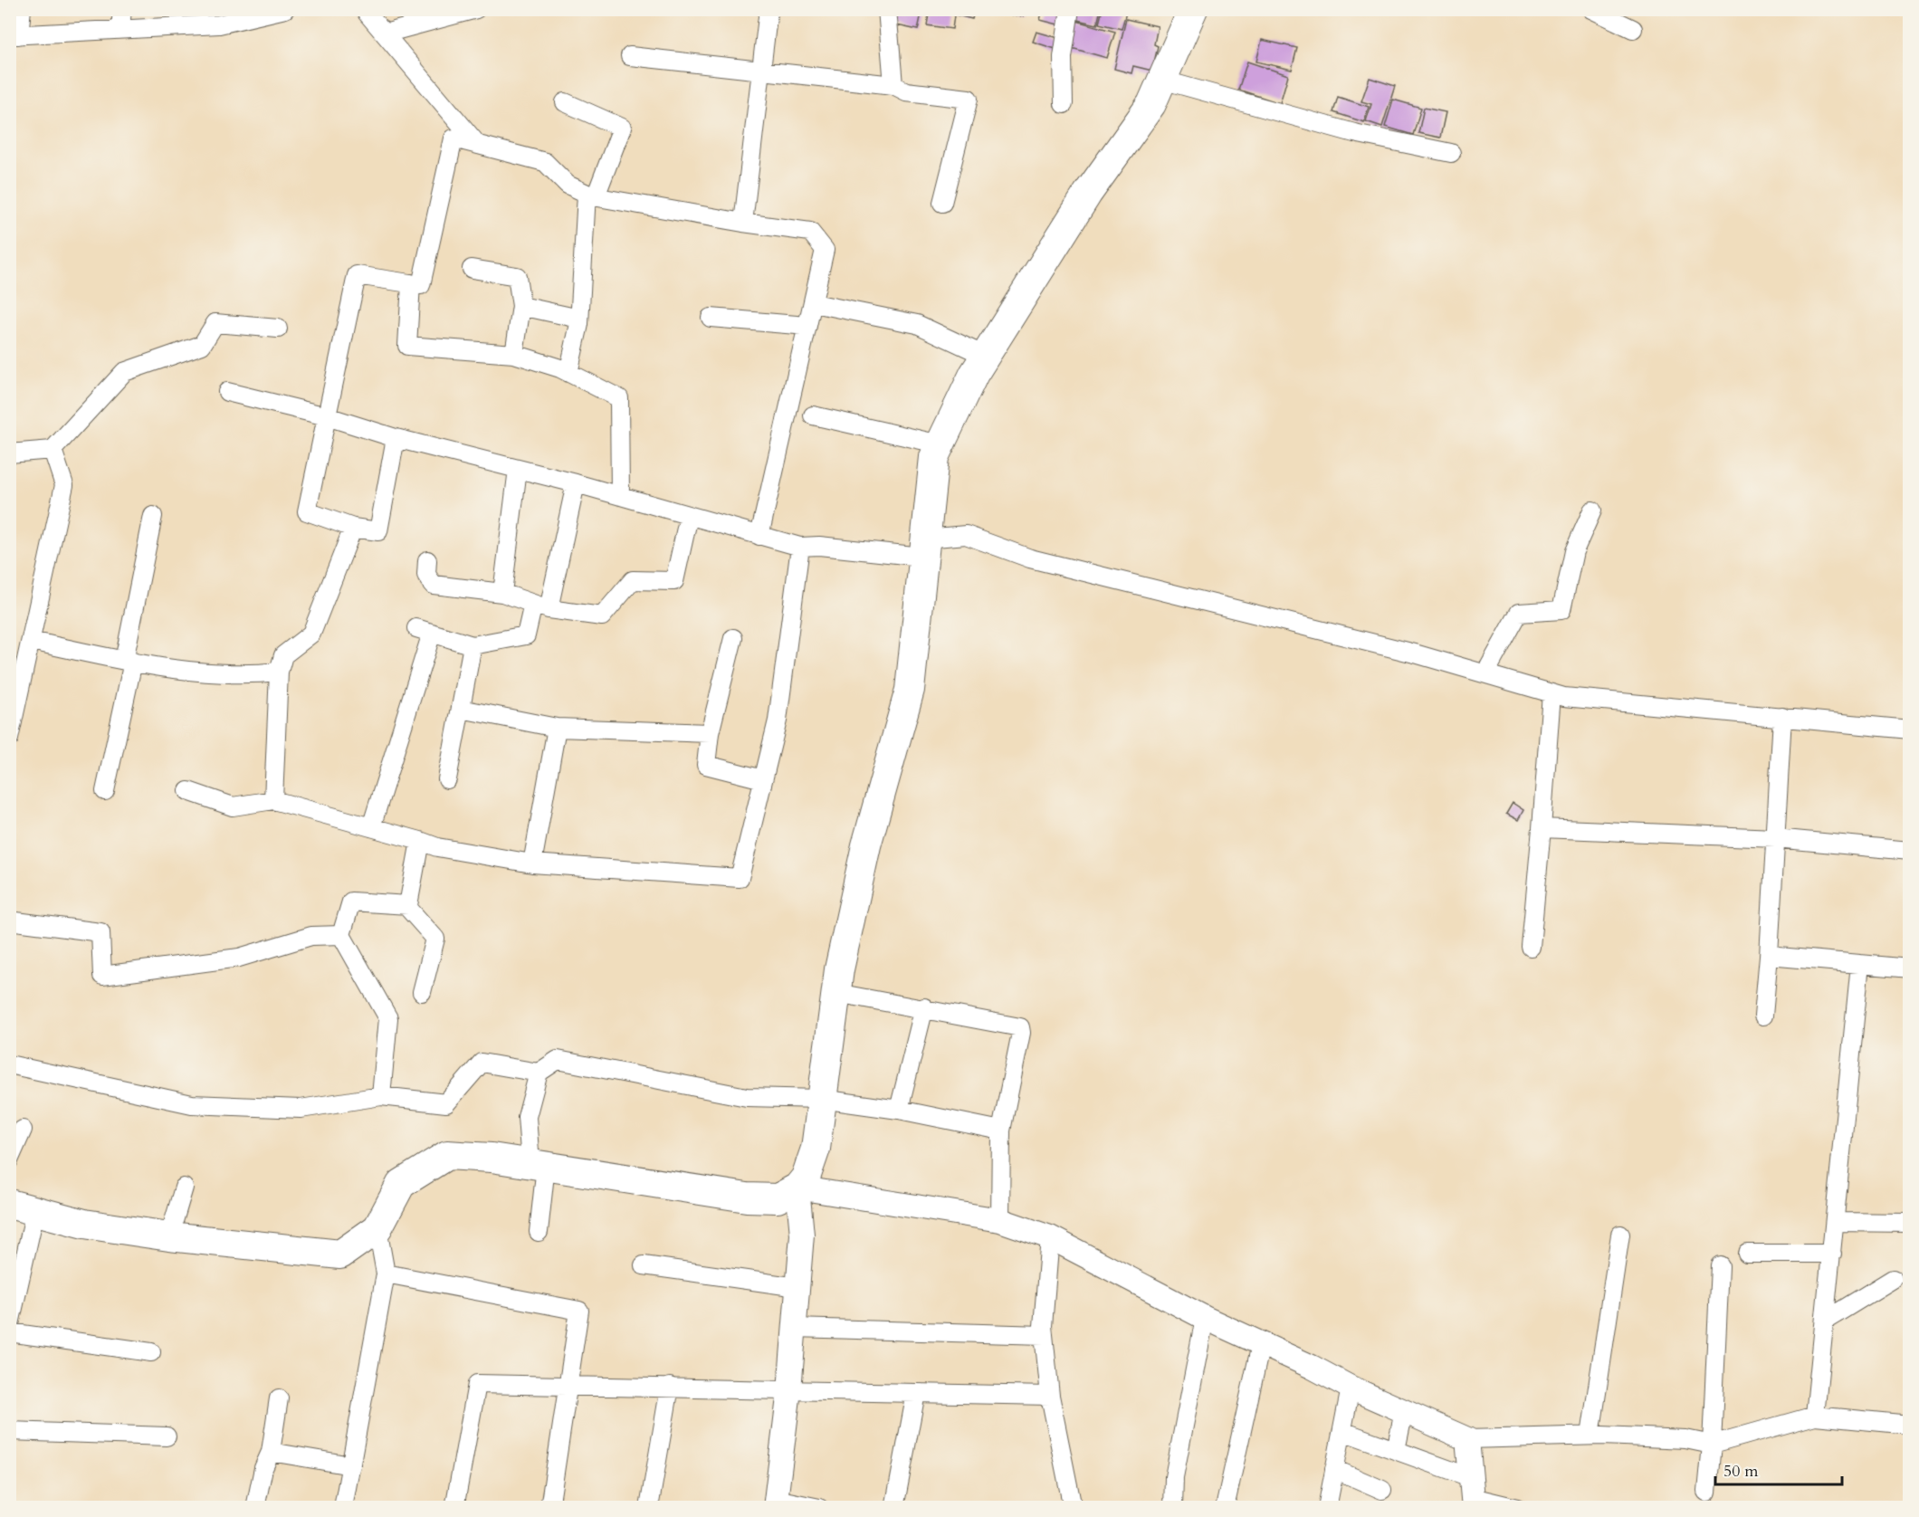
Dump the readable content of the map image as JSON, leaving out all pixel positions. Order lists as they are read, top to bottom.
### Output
{
  "scale_bar": "50 m"
}
